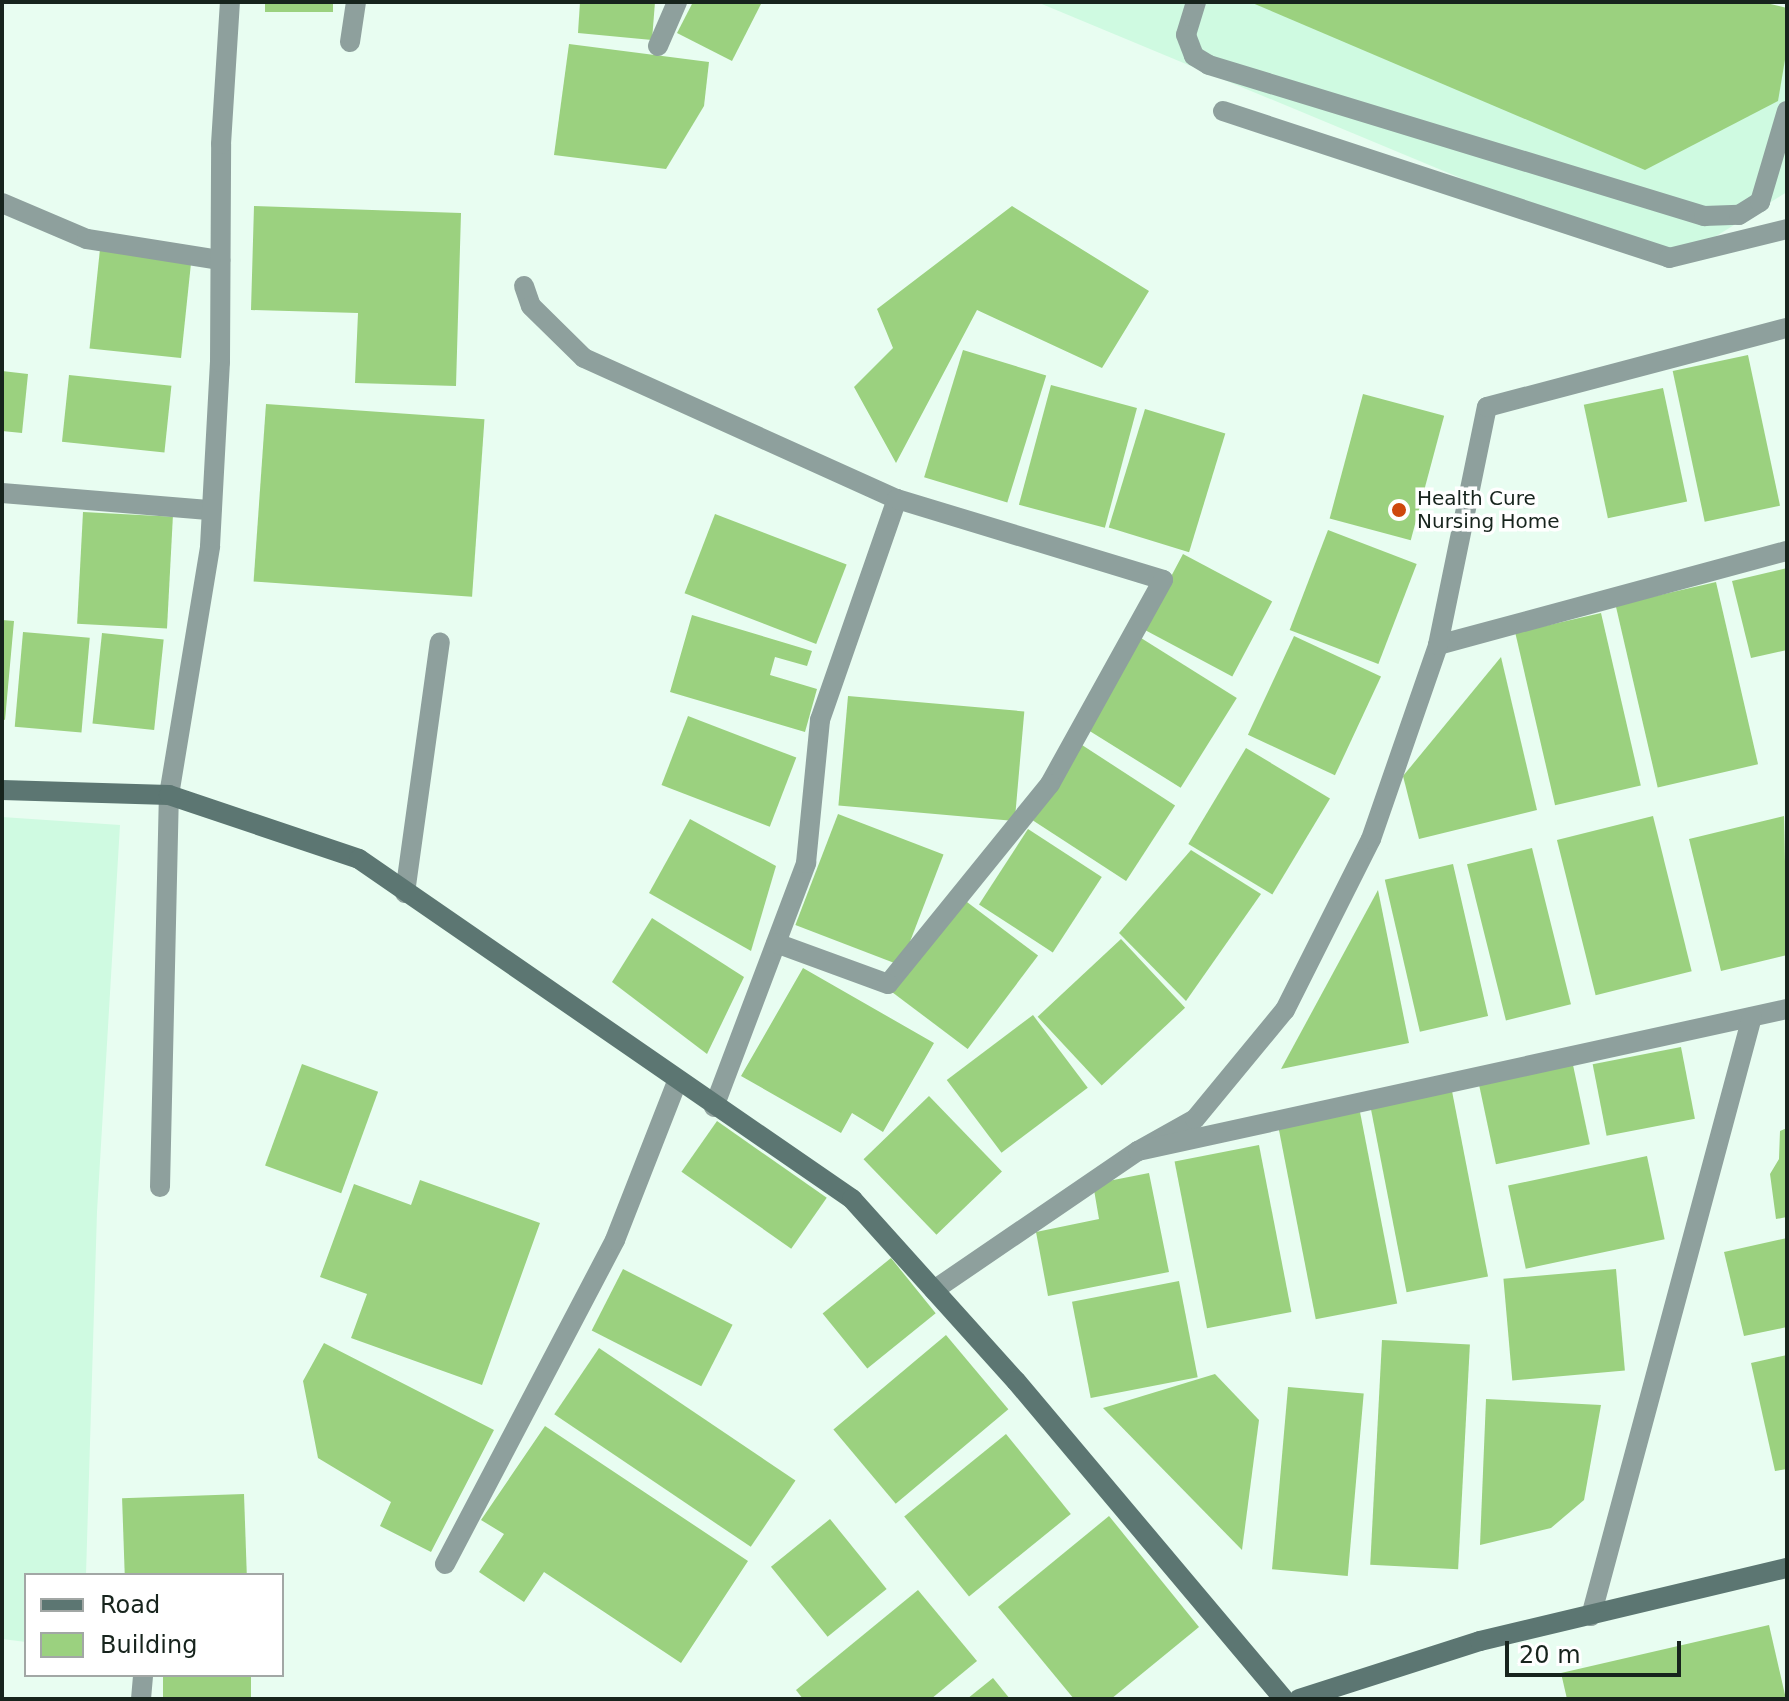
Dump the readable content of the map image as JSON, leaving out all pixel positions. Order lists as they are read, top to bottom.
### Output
{
  "places": ["Health Cure Nursing Home"],
  "legend": ["Road", "Building"],
  "scale_bar": "20 m"
}
